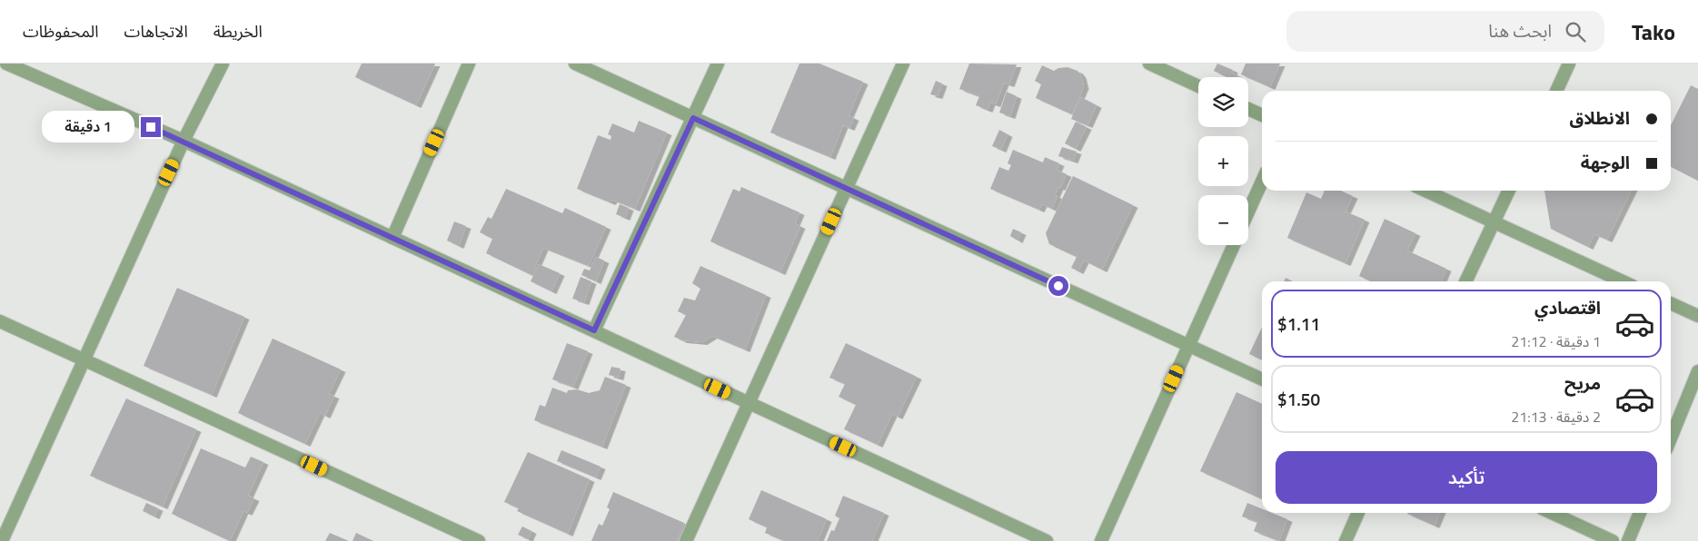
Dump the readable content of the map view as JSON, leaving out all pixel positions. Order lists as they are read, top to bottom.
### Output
{
  "page": {
    "header": "Tako",
    "search": "ابحث هنا",
    "nav": ["الخريطة", "الاتجاهات", "المحفوظات"],
    "map_buttons": ["+", "−"],
    "banner": ["الانطلاق", "الوجهة"],
    "bubble": "1 دقيقة",
    "list": [
      {
        "name": "اقتصادي",
        "note": "1 دقيقة · 21:12",
        "value": "$1.11"
      },
      {
        "name": "مريح",
        "note": "2 دقيقة · 21:13",
        "value": "$1.50"
      }
    ],
    "buttons": "تأكيد"
  }
}
